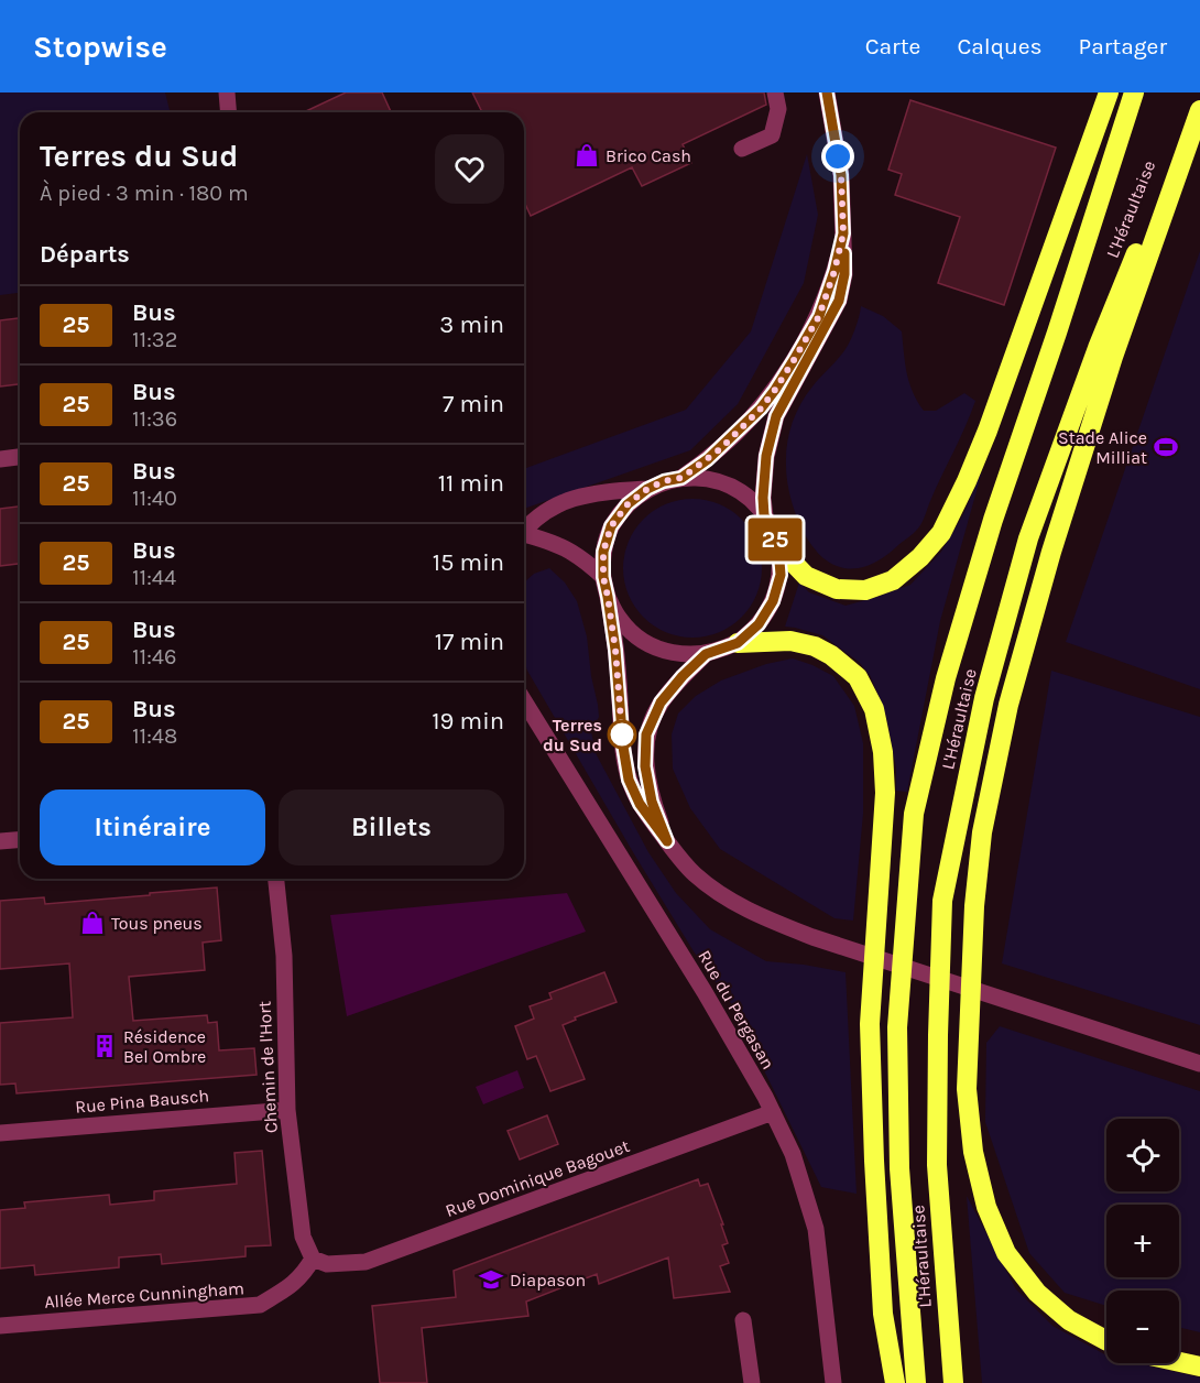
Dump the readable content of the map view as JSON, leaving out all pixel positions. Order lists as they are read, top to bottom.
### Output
{
  "streets": {
    "highway": ["L'Héraultaise"],
    "street": [
      "Rue du Pergasan",
      "Chemin de l'Hort",
      "Rue Pina Bausch",
      "Rue Dominique Bagouet",
      "Allée Merce Cunningham"
    ]
  },
  "crossings": [
    ["Rue du Pergasan", "Rue Dominique Bagouet"],
    ["Chemin de l'Hort", "Rue Pina Bausch"],
    ["Chemin de l'Hort", "Rue Dominique Bagouet"],
    ["Chemin de l'Hort", "Allée Merce Cunningham"],
    ["Rue Dominique Bagouet", "Allée Merce Cunningham"]
  ],
  "places": {
    "shop": ["Brico Cash", "Tous pneus"],
    "sports": ["Stade Alice Milliat"],
    "other": ["Terres du Sud"],
    "building": ["Résidence Bel Ombre"],
    "school or university": ["Diapason"]
  },
  "lines": ["bus line 25"],
  "page": {
    "header": "Stopwise",
    "nav": ["Carte", "Calques", "Partager"],
    "on_map": "25",
    "heading": [
      ["Terres du Sud", "À pied · 3 min · 180 m"],
      "Départs"
    ],
    "list": [
      {
        "mark": "25",
        "name": "Bus",
        "note": "11:32",
        "value": "3 min"
      },
      {
        "mark": "25",
        "name": "Bus",
        "note": "11:36",
        "value": "7 min"
      },
      {
        "mark": "25",
        "name": "Bus",
        "note": "11:40",
        "value": "11 min"
      },
      {
        "mark": "25",
        "name": "Bus",
        "note": "11:44",
        "value": "15 min"
      },
      {
        "mark": "25",
        "name": "Bus",
        "note": "11:46",
        "value": "17 min"
      },
      {
        "mark": "25",
        "name": "Bus",
        "note": "11:48",
        "value": "19 min"
      }
    ],
    "buttons": ["Itinéraire", "Billets"],
    "map_buttons": ["+", "−"]
  }
}
